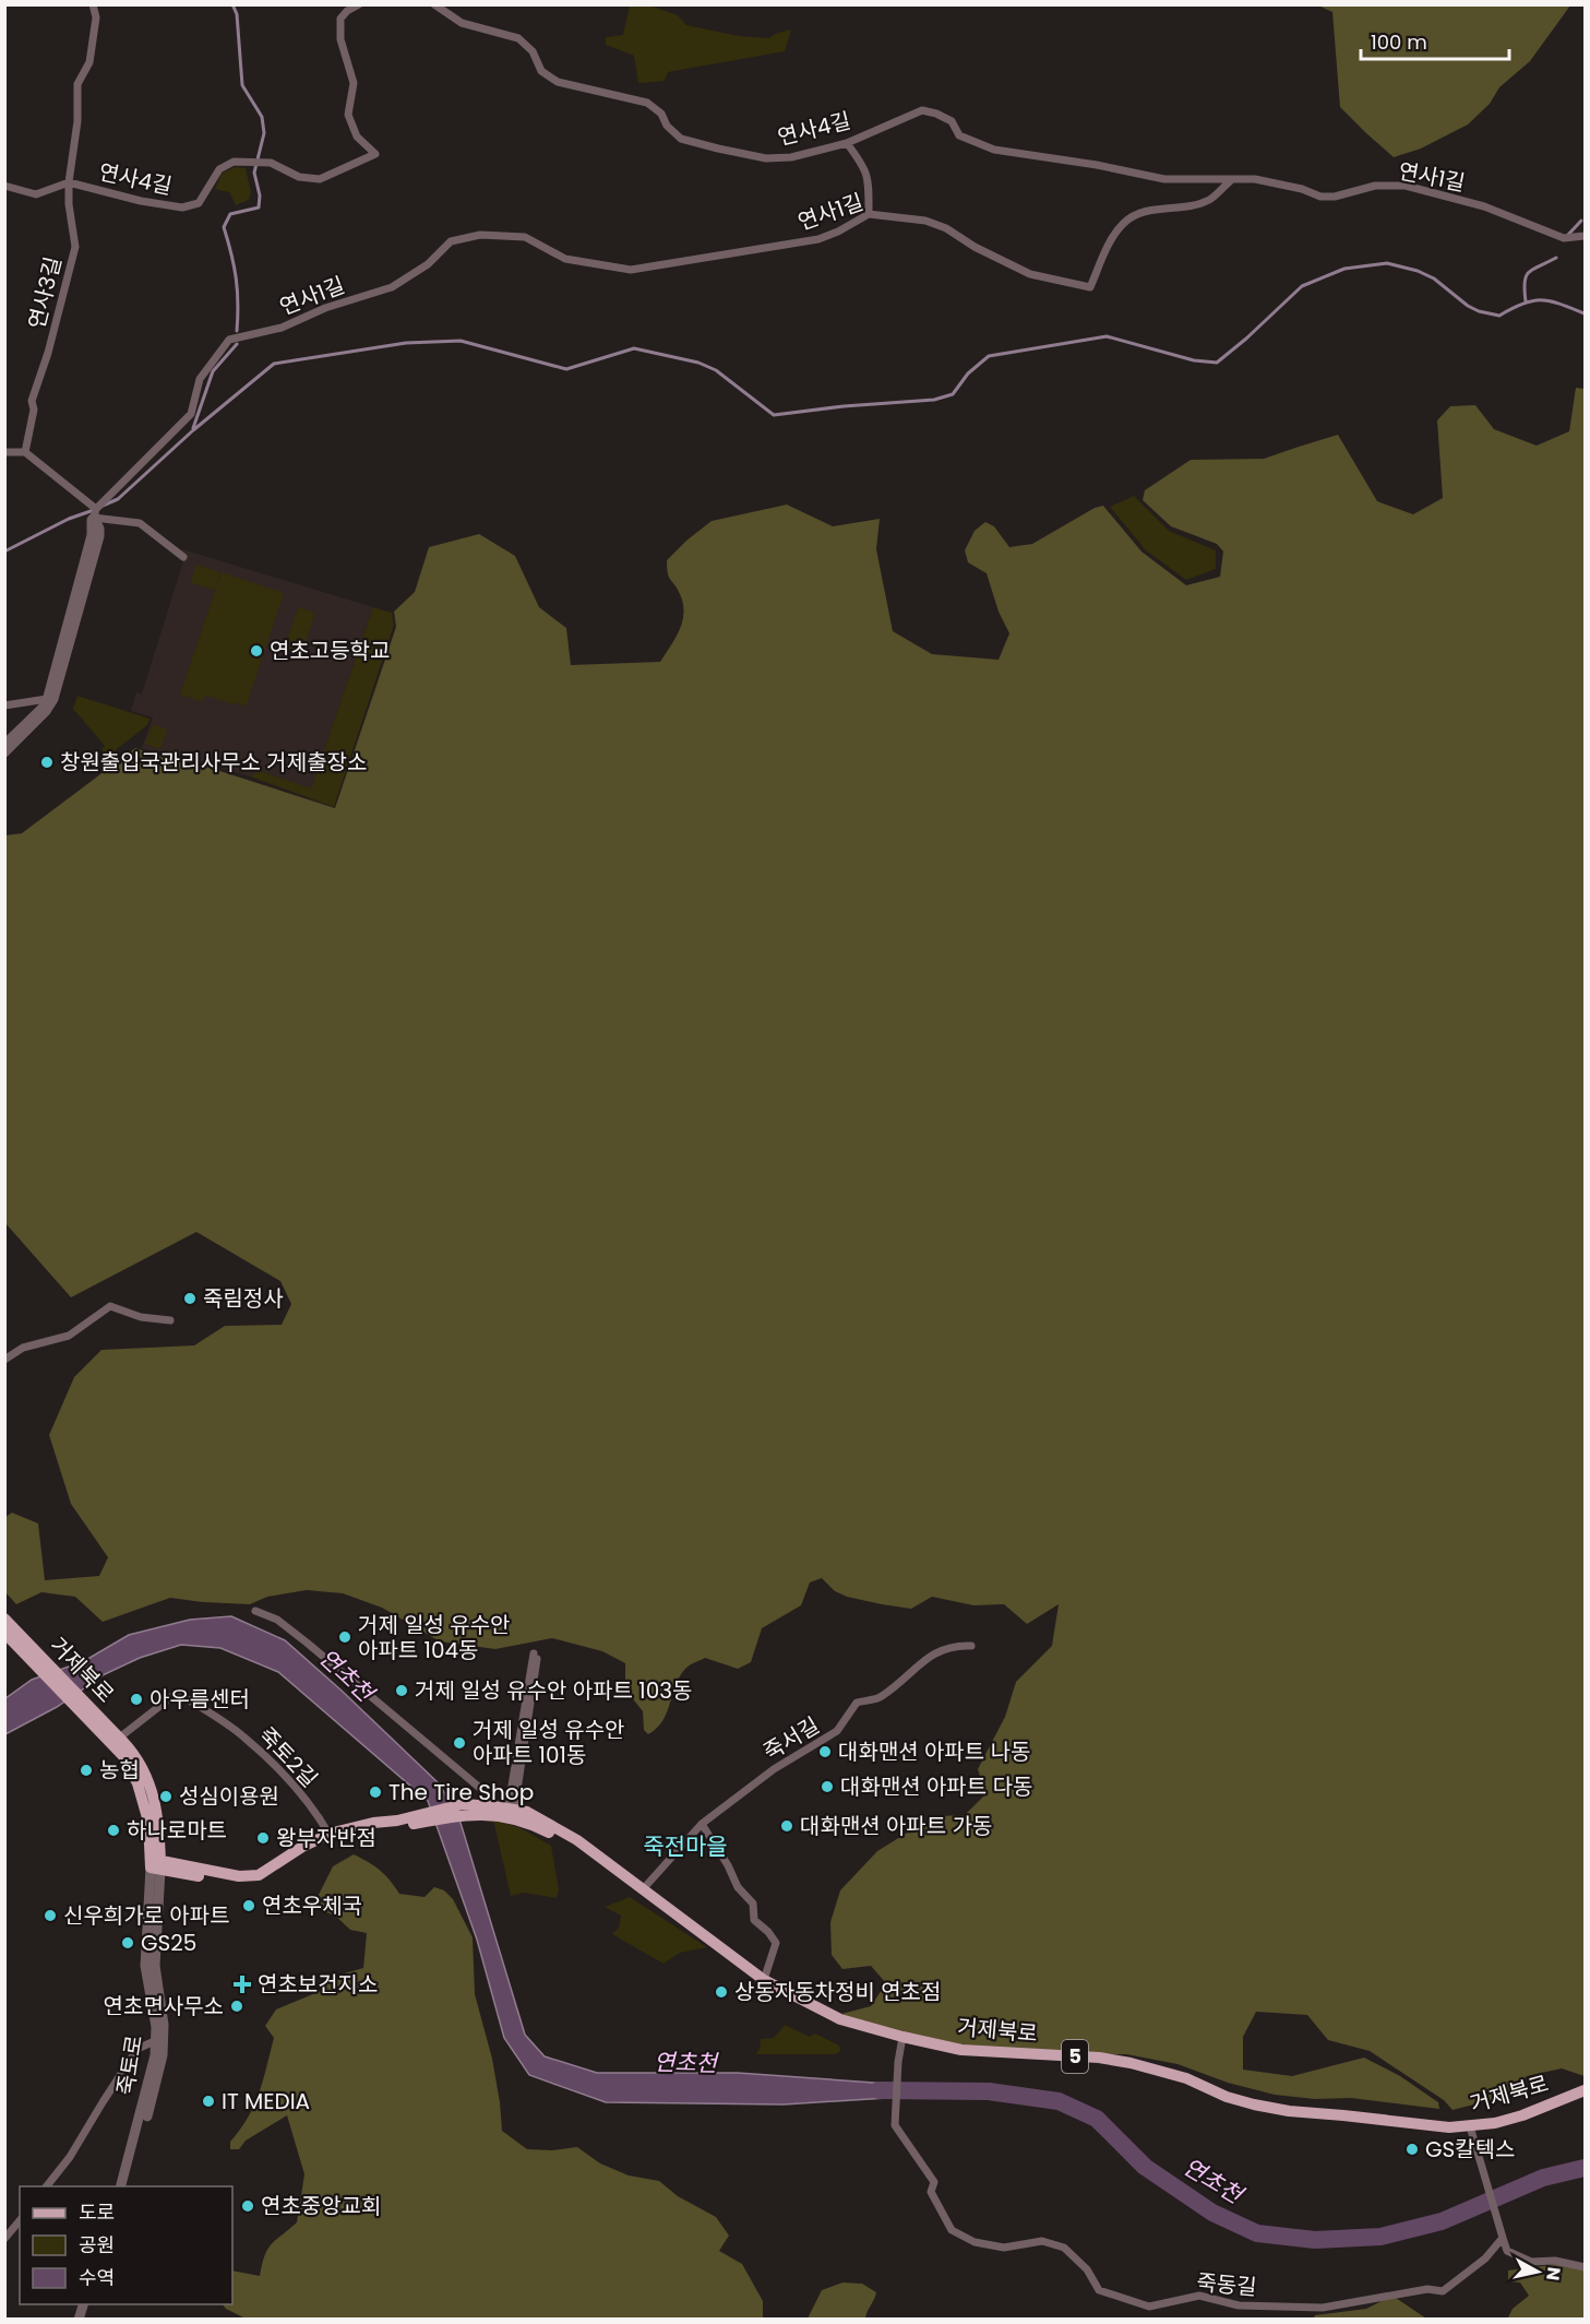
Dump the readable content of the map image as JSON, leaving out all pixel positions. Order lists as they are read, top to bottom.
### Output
{
  "streets": {
    "main road": ["거제북로", "5"],
    "street": [
      "연사4길",
      "연사1길",
      "연사3길",
      "죽서길",
      "죽토2길",
      "죽토로",
      "죽동길"
    ]
  },
  "crossings": [
    ["연사4길", "연사1길"],
    ["연사4길", "연사3길"],
    ["거제북로", "죽서길"],
    ["거제북로", "죽토2길"],
    ["거제북로", "죽토로"],
    ["거제북로", "죽동길"]
  ],
  "districts": ["죽전마을"],
  "water": ["연초천"],
  "places": {
    "other": [
      "연초고등학교",
      "창원출입국관리사무소 거제출장소",
      "죽림정사",
      "거제 일성 유수안 아파트 104동",
      "거제 일성 유수안 아파트 103동",
      "아우름센터",
      "거제 일성 유수안 아파트 101동",
      "대화맨션 아파트 나동",
      "농협",
      "대화맨션 아파트 다동",
      "The Tire Shop",
      "성심이용원",
      "대화맨션 아파트 가동",
      "하나로마트",
      "왕부자반점",
      "연초우체국",
      "신우희가로 아파트",
      "GS25",
      "상동자동차정비 연초점",
      "연초면사무소",
      "IT MEDIA",
      "GS칼텍스",
      "연초중앙교회"
    ],
    "health": ["연초보건지소"]
  },
  "legend": ["도로", "공원", "수역"],
  "scale_bar": "100 m",
  "north": "right"
}
